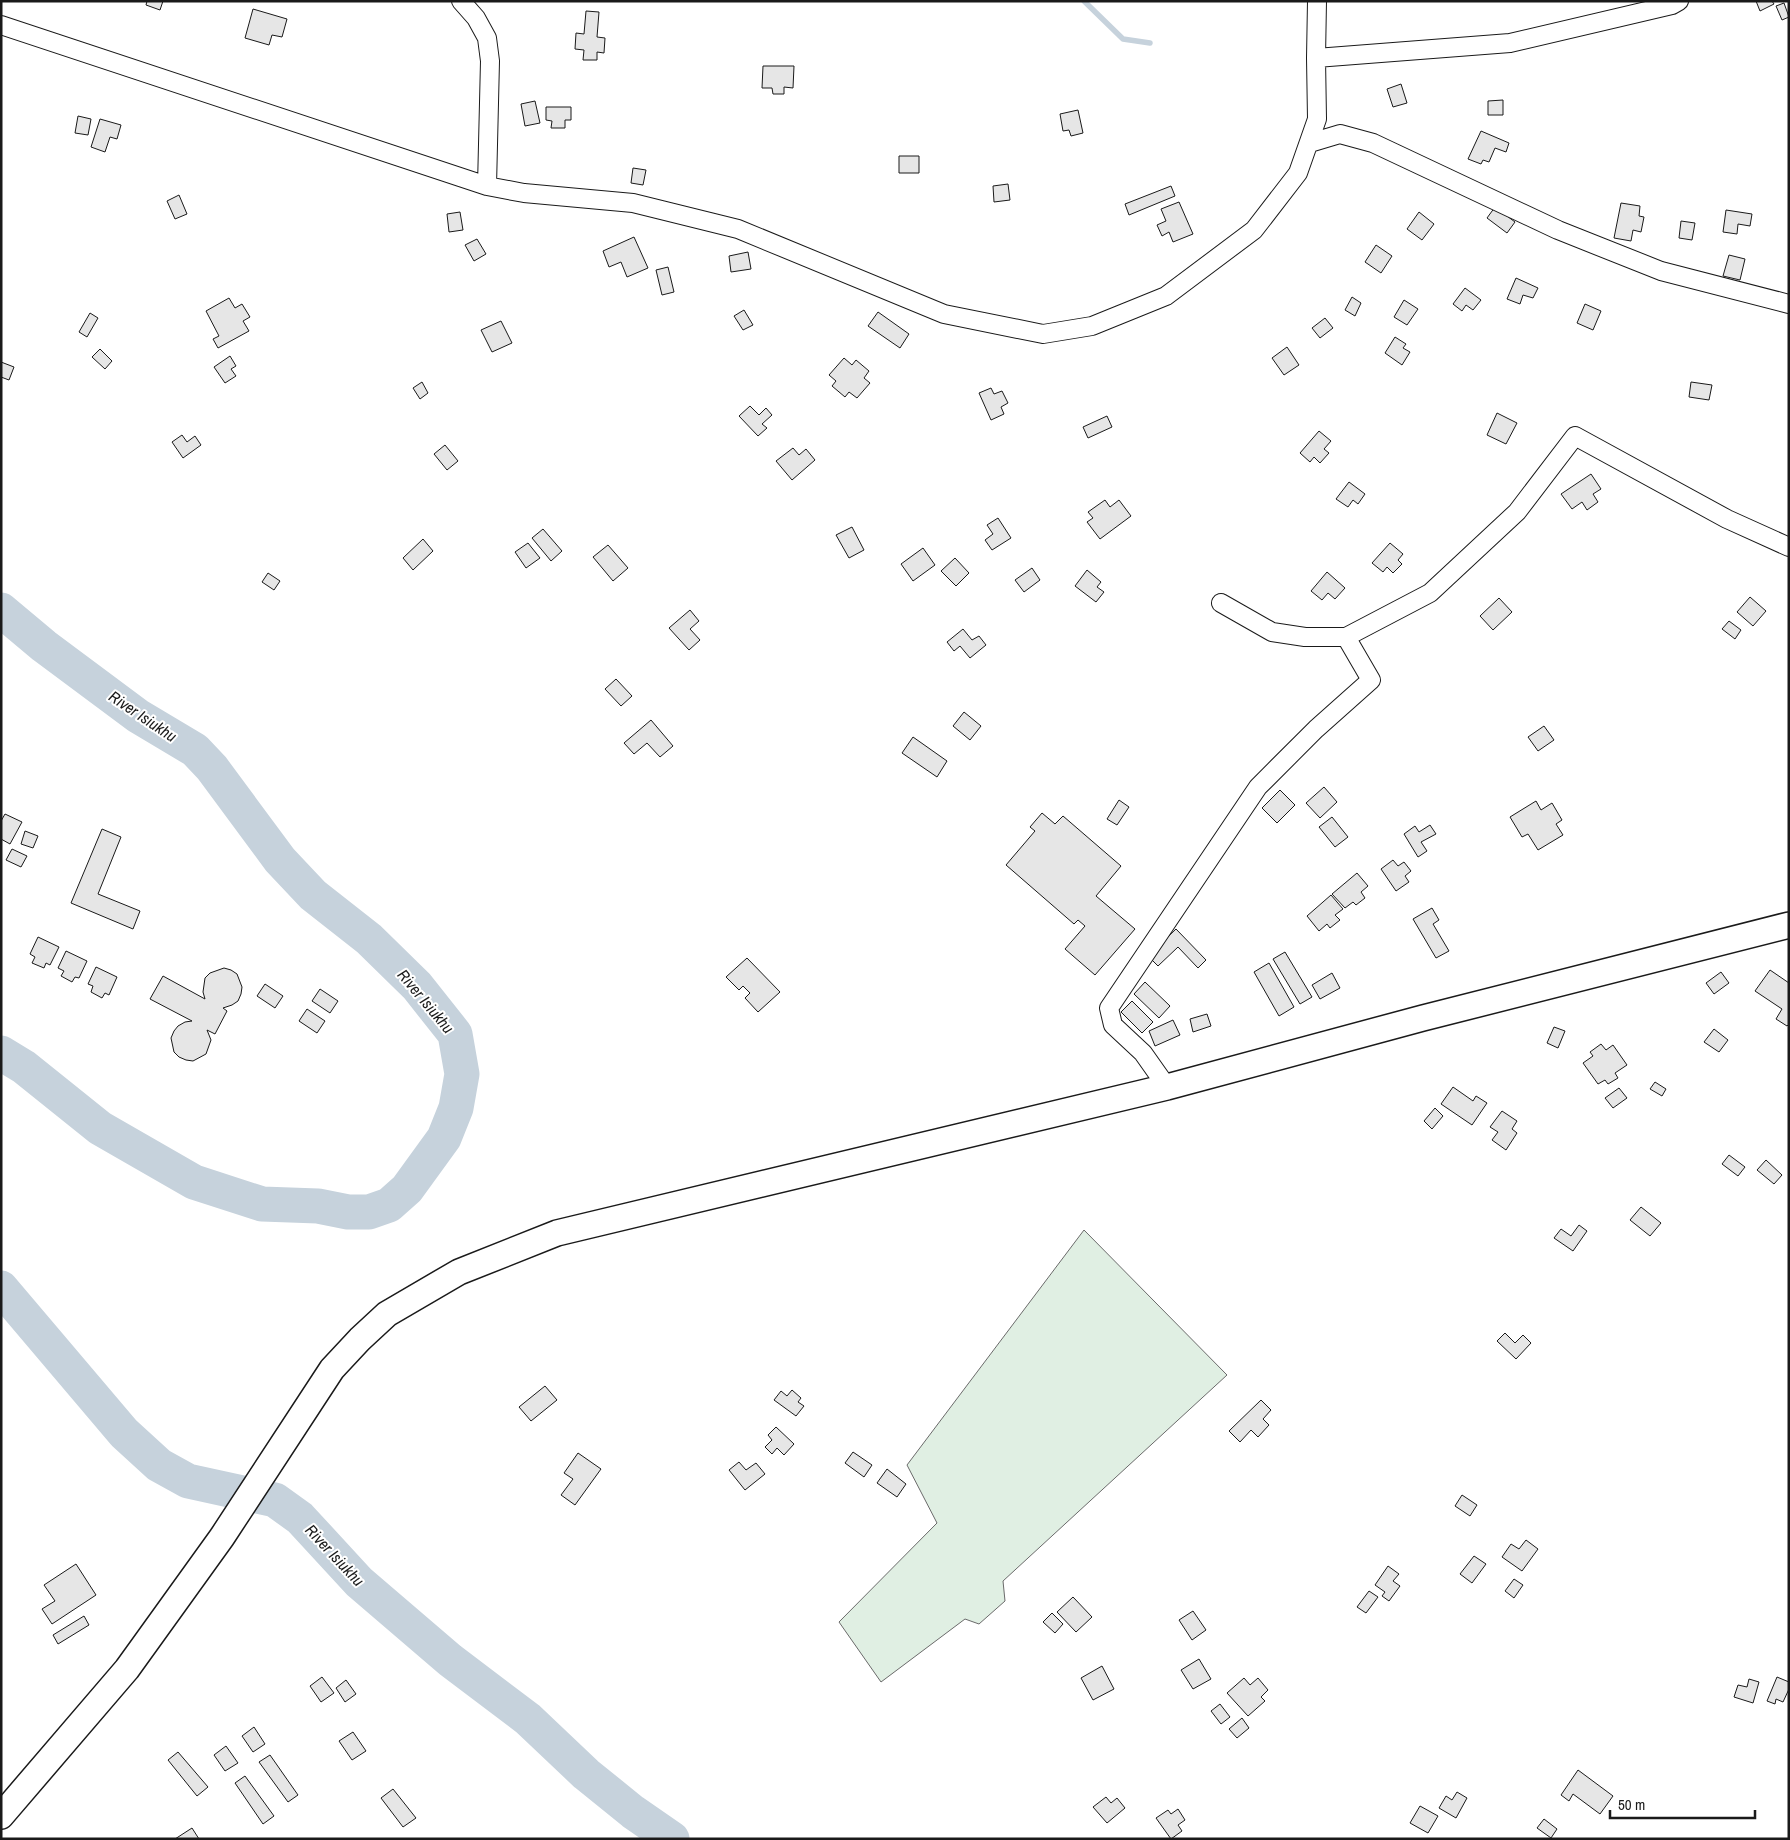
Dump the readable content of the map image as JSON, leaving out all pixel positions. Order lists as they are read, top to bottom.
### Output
{
  "water": ["River Isiukhu"],
  "scale_bar": "50 m"
}
